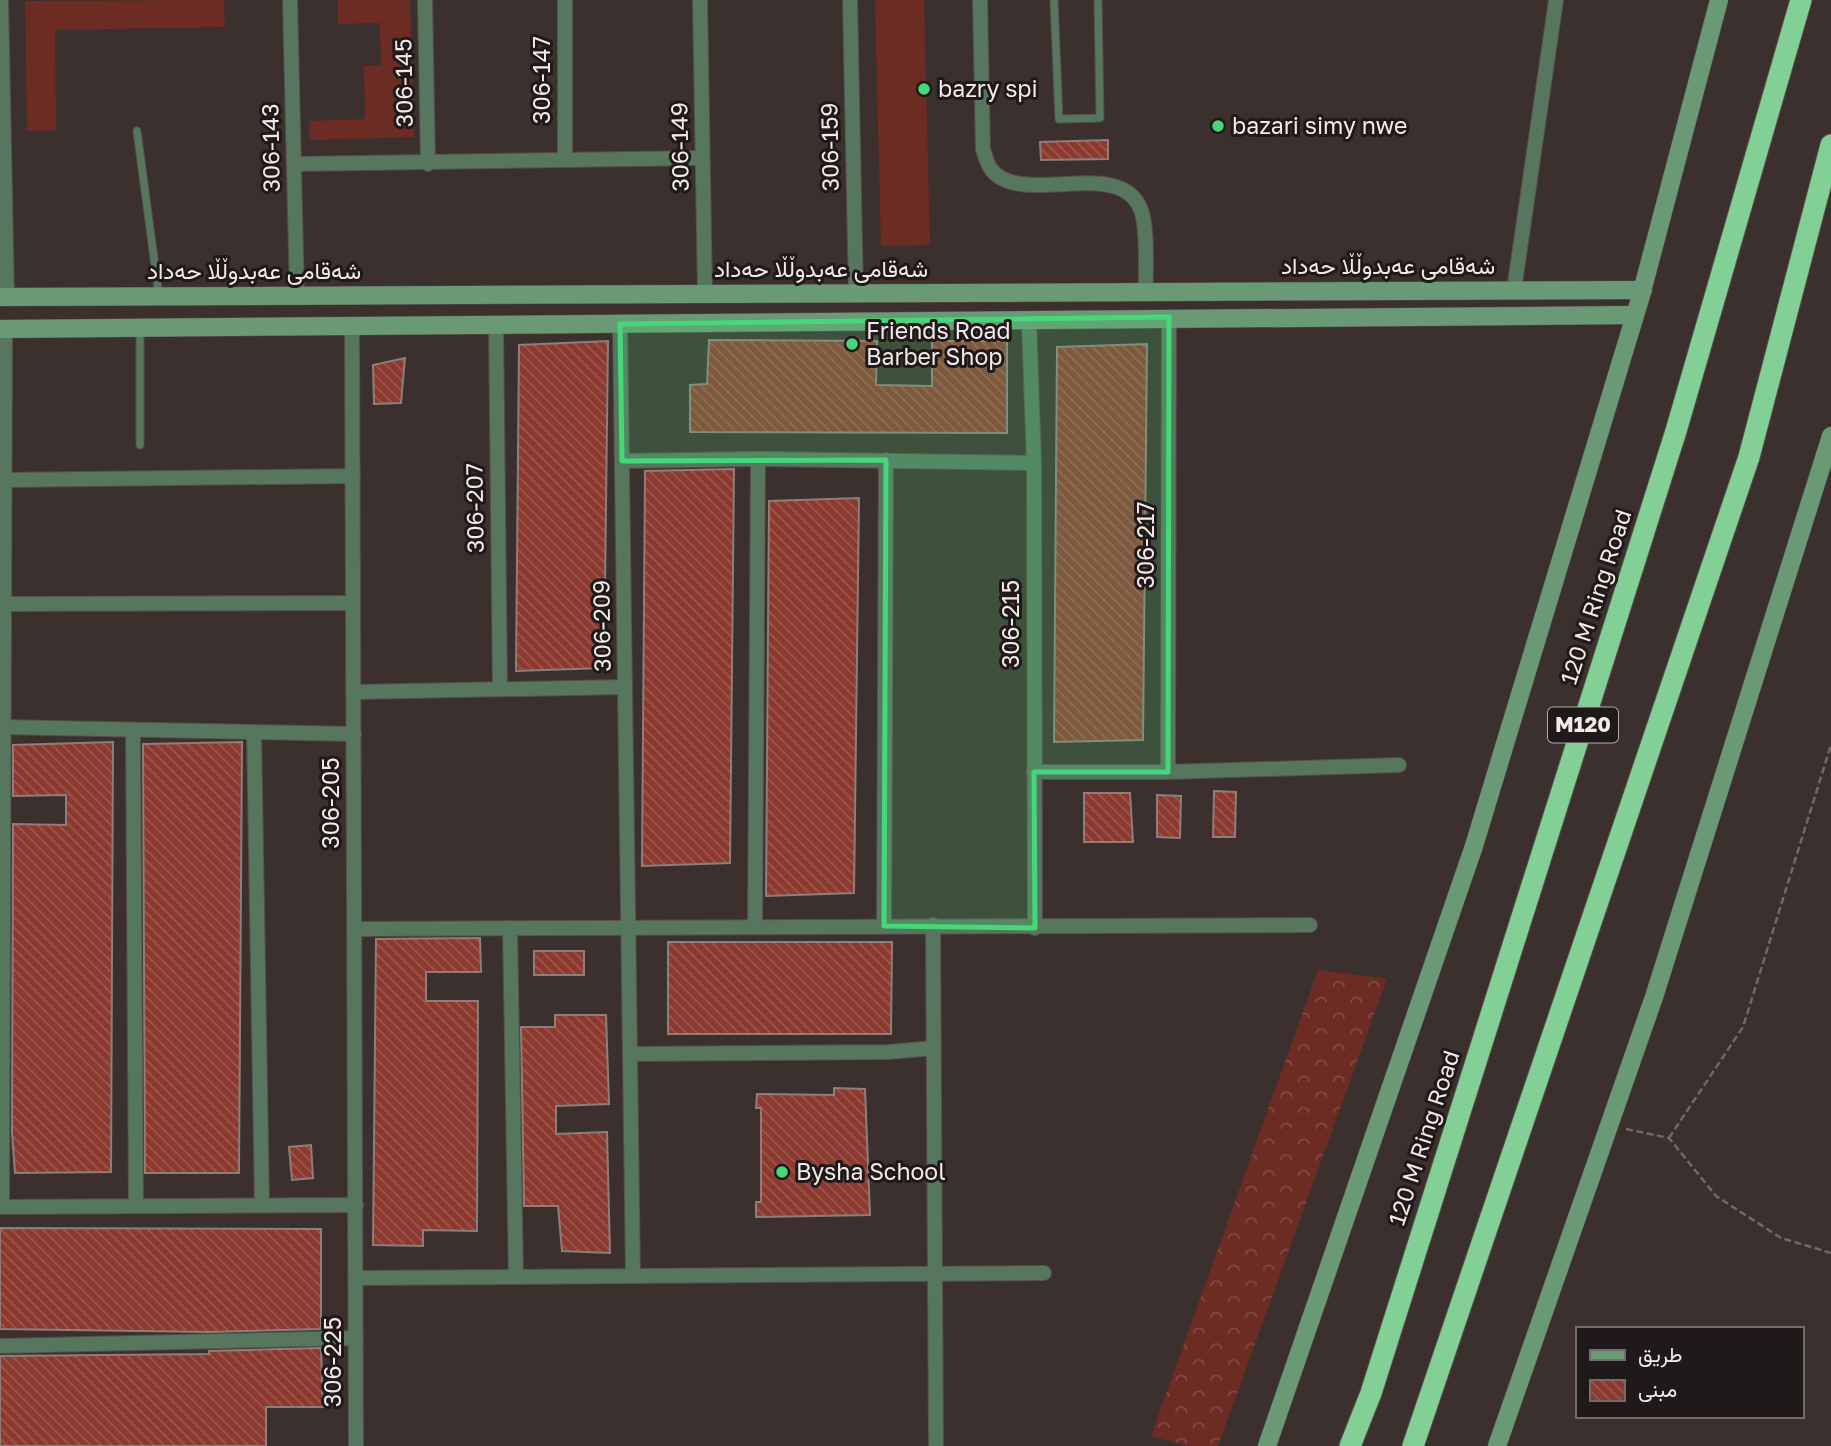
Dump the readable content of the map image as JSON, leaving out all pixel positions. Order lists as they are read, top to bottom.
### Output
{
  "streets": {
    "highway": ["120 M Ring Road", "M120"],
    "street": [
      "306-147",
      "306-145",
      "306-149",
      "306-159",
      "306-143",
      "شەقامی عەبدوڵڵا حەداد",
      "306-207",
      "306-217",
      "306-215",
      "306-209",
      "306-205",
      "306-225"
    ]
  },
  "crossings": [
    ["306-149", "شەقامی عەبدوڵڵا حەداد"],
    ["306-159", "شەقامی عەبدوڵڵا حەداد"],
    ["306-143", "شەقامی عەبدوڵڵا حەداد"],
    ["306-205", "306-225"]
  ],
  "places": [
    "bazry spi",
    "bazari simy nwe",
    "Friends Road Barber Shop",
    "Bysha School"
  ],
  "legend": ["طريق", "مبنى"]
}
